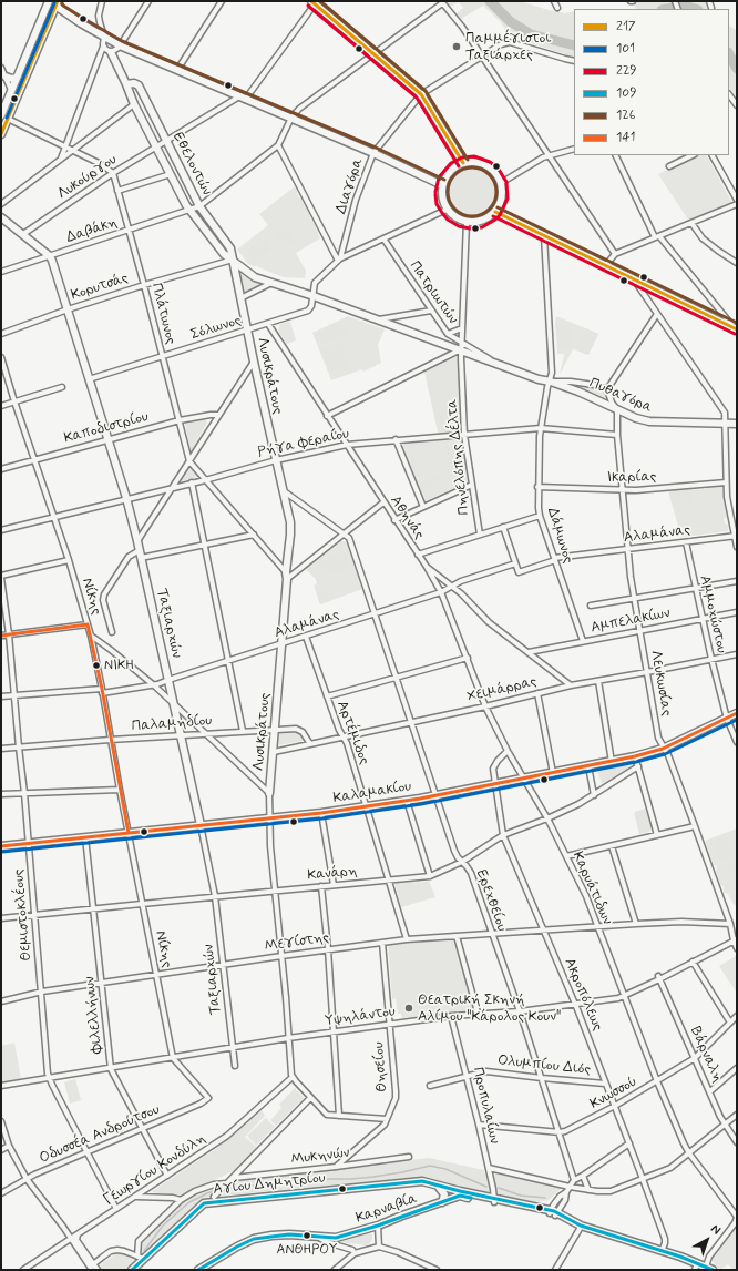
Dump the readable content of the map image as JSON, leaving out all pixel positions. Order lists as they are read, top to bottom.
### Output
{
  "streets": {
    "street": [
      "Εθελοντών",
      "Λυκούργου",
      "Διαγόρα",
      "Δαβάκη",
      "Κορυτσάς",
      "Πατριωτών",
      "Πλάτωνος",
      "Σόλωνος",
      "Λυσικράτους",
      "Πυθαγόρα",
      "Καποδιστρίου",
      "Ρήγα Φεραίου",
      "Πηνελόπης Δέλτα",
      "Ικαρίας",
      "Αθηνάς",
      "Αλαμάνας",
      "Δάμωνος",
      "Νίκης",
      "Αμμοχώστου",
      "Αμπελακίων",
      "Ταξιαρχών",
      "Λευκωσίας",
      "Χειμάρρας",
      "Παλαμηδίου",
      "Αρτέμιδος",
      "Καλαμακίου",
      "Κανάρη",
      "Καρυάτιδων",
      "Ερεχθείου",
      "Θεμιστοκλέους",
      "Μεγίστης",
      "Ακροπόλεως",
      "Φιλελλήνων",
      "Υψηλάντου",
      "Βάρναλη",
      "Ολυμπίου Διός",
      "Θησείου",
      "Κνωσσού",
      "Προπυλαίων",
      "Οδυσσέα Ανδρούτσου",
      "Μυκηνών",
      "Γεωργίου Κονδύλη",
      "Αγίου Δημητρίου",
      "Καρναβία"
    ]
  },
  "crossings": [
    ["Εθελοντών", "Λυκούργου"],
    ["Εθελοντών", "Δαβάκη"],
    ["Εθελοντών", "Κορυτσάς"],
    ["Εθελοντών", "Σόλωνος"],
    ["Εθελοντών", "Λυσικράτους"],
    ["Εθελοντών", "Πυθαγόρα"],
    ["Λυκούργου", "Πλάτωνος"],
    ["Δαβάκη", "Πλάτωνος"],
    ["Δαβάκη", "Ταξιαρχών"],
    ["Κορυτσάς", "Πλάτωνος"],
    ["Κορυτσάς", "Ταξιαρχών"],
    ["Πατριωτών", "Πυθαγόρα"],
    ["Πατριωτών", "Πηνελόπης Δέλτα"],
    ["Πλάτωνος", "Σόλωνος"],
    ["Πλάτωνος", "Καποδιστρίου"],
    ["Σόλωνος", "Λυσικράτους"],
    ["Σόλωνος", "Πυθαγόρα"],
    ["Σόλωνος", "Αθηνάς"],
    ["Σόλωνος", "Ταξιαρχών"],
    ["Λυσικράτους", "Ρήγα Φεραίου"],
    ["Λυσικράτους", "Αλαμάνας"],
    ["Λυσικράτους", "Χειμάρρας"],
    ["Λυσικράτους", "Παλαμηδίου"],
    ["Λυσικράτους", "Καλαμακίου"],
    ["Λυσικράτους", "Κανάρη"],
    ["Λυσικράτους", "Μεγίστης"],
    ["Λυσικράτους", "Υψηλάντου"],
    ["Λυσικράτους", "Γεωργίου Κονδύλη"],
    ["Πυθαγόρα", "Πηνελόπης Δέλτα"],
    ["Πυθαγόρα", "Δάμωνος"],
    ["Πυθαγόρα", "Λευκωσίας"],
    ["Καποδιστρίου", "Νίκης"],
    ["Καποδιστρίου", "Ταξιαρχών"],
    ["Ρήγα Φεραίου", "Πηνελόπης Δέλτα"],
    ["Ρήγα Φεραίου", "Αθηνάς"],
    ["Ρήγα Φεραίου", "Δάμωνος"],
    ["Ρήγα Φεραίου", "Νίκης"],
    ["Ρήγα Φεραίου", "Ταξιαρχών"],
    ["Ρήγα Φεραίου", "Λευκωσίας"],
    ["Ικαρίας", "Δάμωνος"],
    ["Ικαρίας", "Λευκωσίας"],
    ["Αθηνάς", "Αλαμάνας"],
    ["Αθηνάς", "Αμπελακίων"],
    ["Αθηνάς", "Χειμάρρας"],
    ["Αθηνάς", "Καρυάτιδων"],
    ["Αλαμάνας", "Δάμωνος"],
    ["Αλαμάνας", "Νίκης"],
    ["Αλαμάνας", "Αμμοχώστου"],
    ["Αλαμάνας", "Ταξιαρχών"],
    ["Αλαμάνας", "Λευκωσίας"],
    ["Αλαμάνας", "Αρτέμιδος"],
    ["Αλαμάνας", "Καρυάτιδων"],
    ["Αλαμάνας", "Ερεχθείου"],
    ["Αλαμάνας", "Θεμιστοκλέους"],
    ["Δάμωνος", "Αμπελακίων"],
    ["Νίκης", "Παλαμηδίου"],
    ["Νίκης", "Καλαμακίου"],
    ["Νίκης", "Κανάρη"],
    ["Νίκης", "Μεγίστης"],
    ["Νίκης", "Υψηλάντου"],
    ["Νίκης", "Οδυσσέα Ανδρούτσου"],
    ["Αμμοχώστου", "Αμπελακίων"],
    ["Αμμοχώστου", "Χειμάρρας"],
    ["Αμμοχώστου", "Καλαμακίου"],
    ["Αμπελακίων", "Λευκωσίας"],
    ["Ταξιαρχών", "Παλαμηδίου"],
    ["Ταξιαρχών", "Καλαμακίου"],
    ["Ταξιαρχών", "Κανάρη"],
    ["Ταξιαρχών", "Μεγίστης"],
    ["Ταξιαρχών", "Υψηλάντου"],
    ["Λευκωσίας", "Χειμάρρας"],
    ["Λευκωσίας", "Καλαμακίου"],
    ["Λευκωσίας", "Μεγίστης"],
    ["Λευκωσίας", "Υψηλάντου"],
    ["Χειμάρρας", "Παλαμηδίου"],
    ["Χειμάρρας", "Αρτέμιδος"],
    ["Χειμάρρας", "Καρυάτιδων"],
    ["Χειμάρρας", "Ερεχθείου"],
    ["Παλαμηδίου", "Θεμιστοκλέους"],
    ["Αρτέμιδος", "Καλαμακίου"],
    ["Αρτέμιδος", "Κανάρη"],
    ["Αρτέμιδος", "Μεγίστης"],
    ["Καλαμακίου", "Καρυάτιδων"],
    ["Καλαμακίου", "Ερεχθείου"],
    ["Καλαμακίου", "Θεμιστοκλέους"],
    ["Καλαμακίου", "Ακροπόλεως"],
    ["Καλαμακίου", "Φιλελλήνων"],
    ["Κανάρη", "Καρυάτιδων"],
    ["Κανάρη", "Ερεχθείου"],
    ["Κανάρη", "Θεμιστοκλέους"],
    ["Κανάρη", "Ακροπόλεως"],
    ["Κανάρη", "Φιλελλήνων"],
    ["Καρυάτιδων", "Μεγίστης"],
    ["Καρυάτιδων", "Ακροπόλεως"],
    ["Καρυάτιδων", "Υψηλάντου"],
    ["Καρυάτιδων", "Κνωσσού"],
    ["Ερεχθείου", "Μεγίστης"],
    ["Ερεχθείου", "Υψηλάντου"],
    ["Ερεχθείου", "Ολυμπίου Διός"],
    ["Ερεχθείου", "Κνωσσού"],
    ["Θεμιστοκλέους", "Μεγίστης"],
    ["Θεμιστοκλέους", "Υψηλάντου"],
    ["Θεμιστοκλέους", "Οδυσσέα Ανδρούτσου"],
    ["Θεμιστοκλέους", "Γεωργίου Κονδύλη"],
    ["Μεγίστης", "Ακροπόλεως"],
    ["Μεγίστης", "Φιλελλήνων"],
    ["Μεγίστης", "Θησείου"],
    ["Ακροπόλεως", "Υψηλάντου"],
    ["Ακροπόλεως", "Ολυμπίου Διός"],
    ["Ακροπόλεως", "Κνωσσού"],
    ["Ακροπόλεως", "Αγίου Δημητρίου"],
    ["Φιλελλήνων", "Υψηλάντου"],
    ["Φιλελλήνων", "Οδυσσέα Ανδρούτσου"],
    ["Φιλελλήνων", "Γεωργίου Κονδύλη"],
    ["Υψηλάντου", "Βάρναλη"],
    ["Υψηλάντου", "Θησείου"],
    ["Υψηλάντου", "Προπυλαίων"],
    ["Υψηλάντου", "Οδυσσέα Ανδρούτσου"],
    ["Βάρναλη", "Κνωσσού"],
    ["Ολυμπίου Διός", "Προπυλαίων"],
    ["Θησείου", "Μυκηνών"],
    ["Κνωσσού", "Προπυλαίων"],
    ["Προπυλαίων", "Αγίου Δημητρίου"],
    ["Αγίου Δημητρίου", "Καρναβία"]
  ],
  "places": [
    "Παμμέγιστοι Ταξιάρχες",
    "ΝΙΚΗ",
    "Θεατρική Σκηνή Αλίμου \"Κάρολος Κουν\"",
    "ΑΝΘΗΡΟΥ"
  ],
  "lines": [
    "transit line 217",
    "transit line 126",
    "transit line 101",
    "transit line 229",
    "transit line 141",
    "transit line 109"
  ],
  "legend": [
    "217",
    "101",
    "229",
    "109",
    "126",
    "141"
  ],
  "north": "top right"
}
